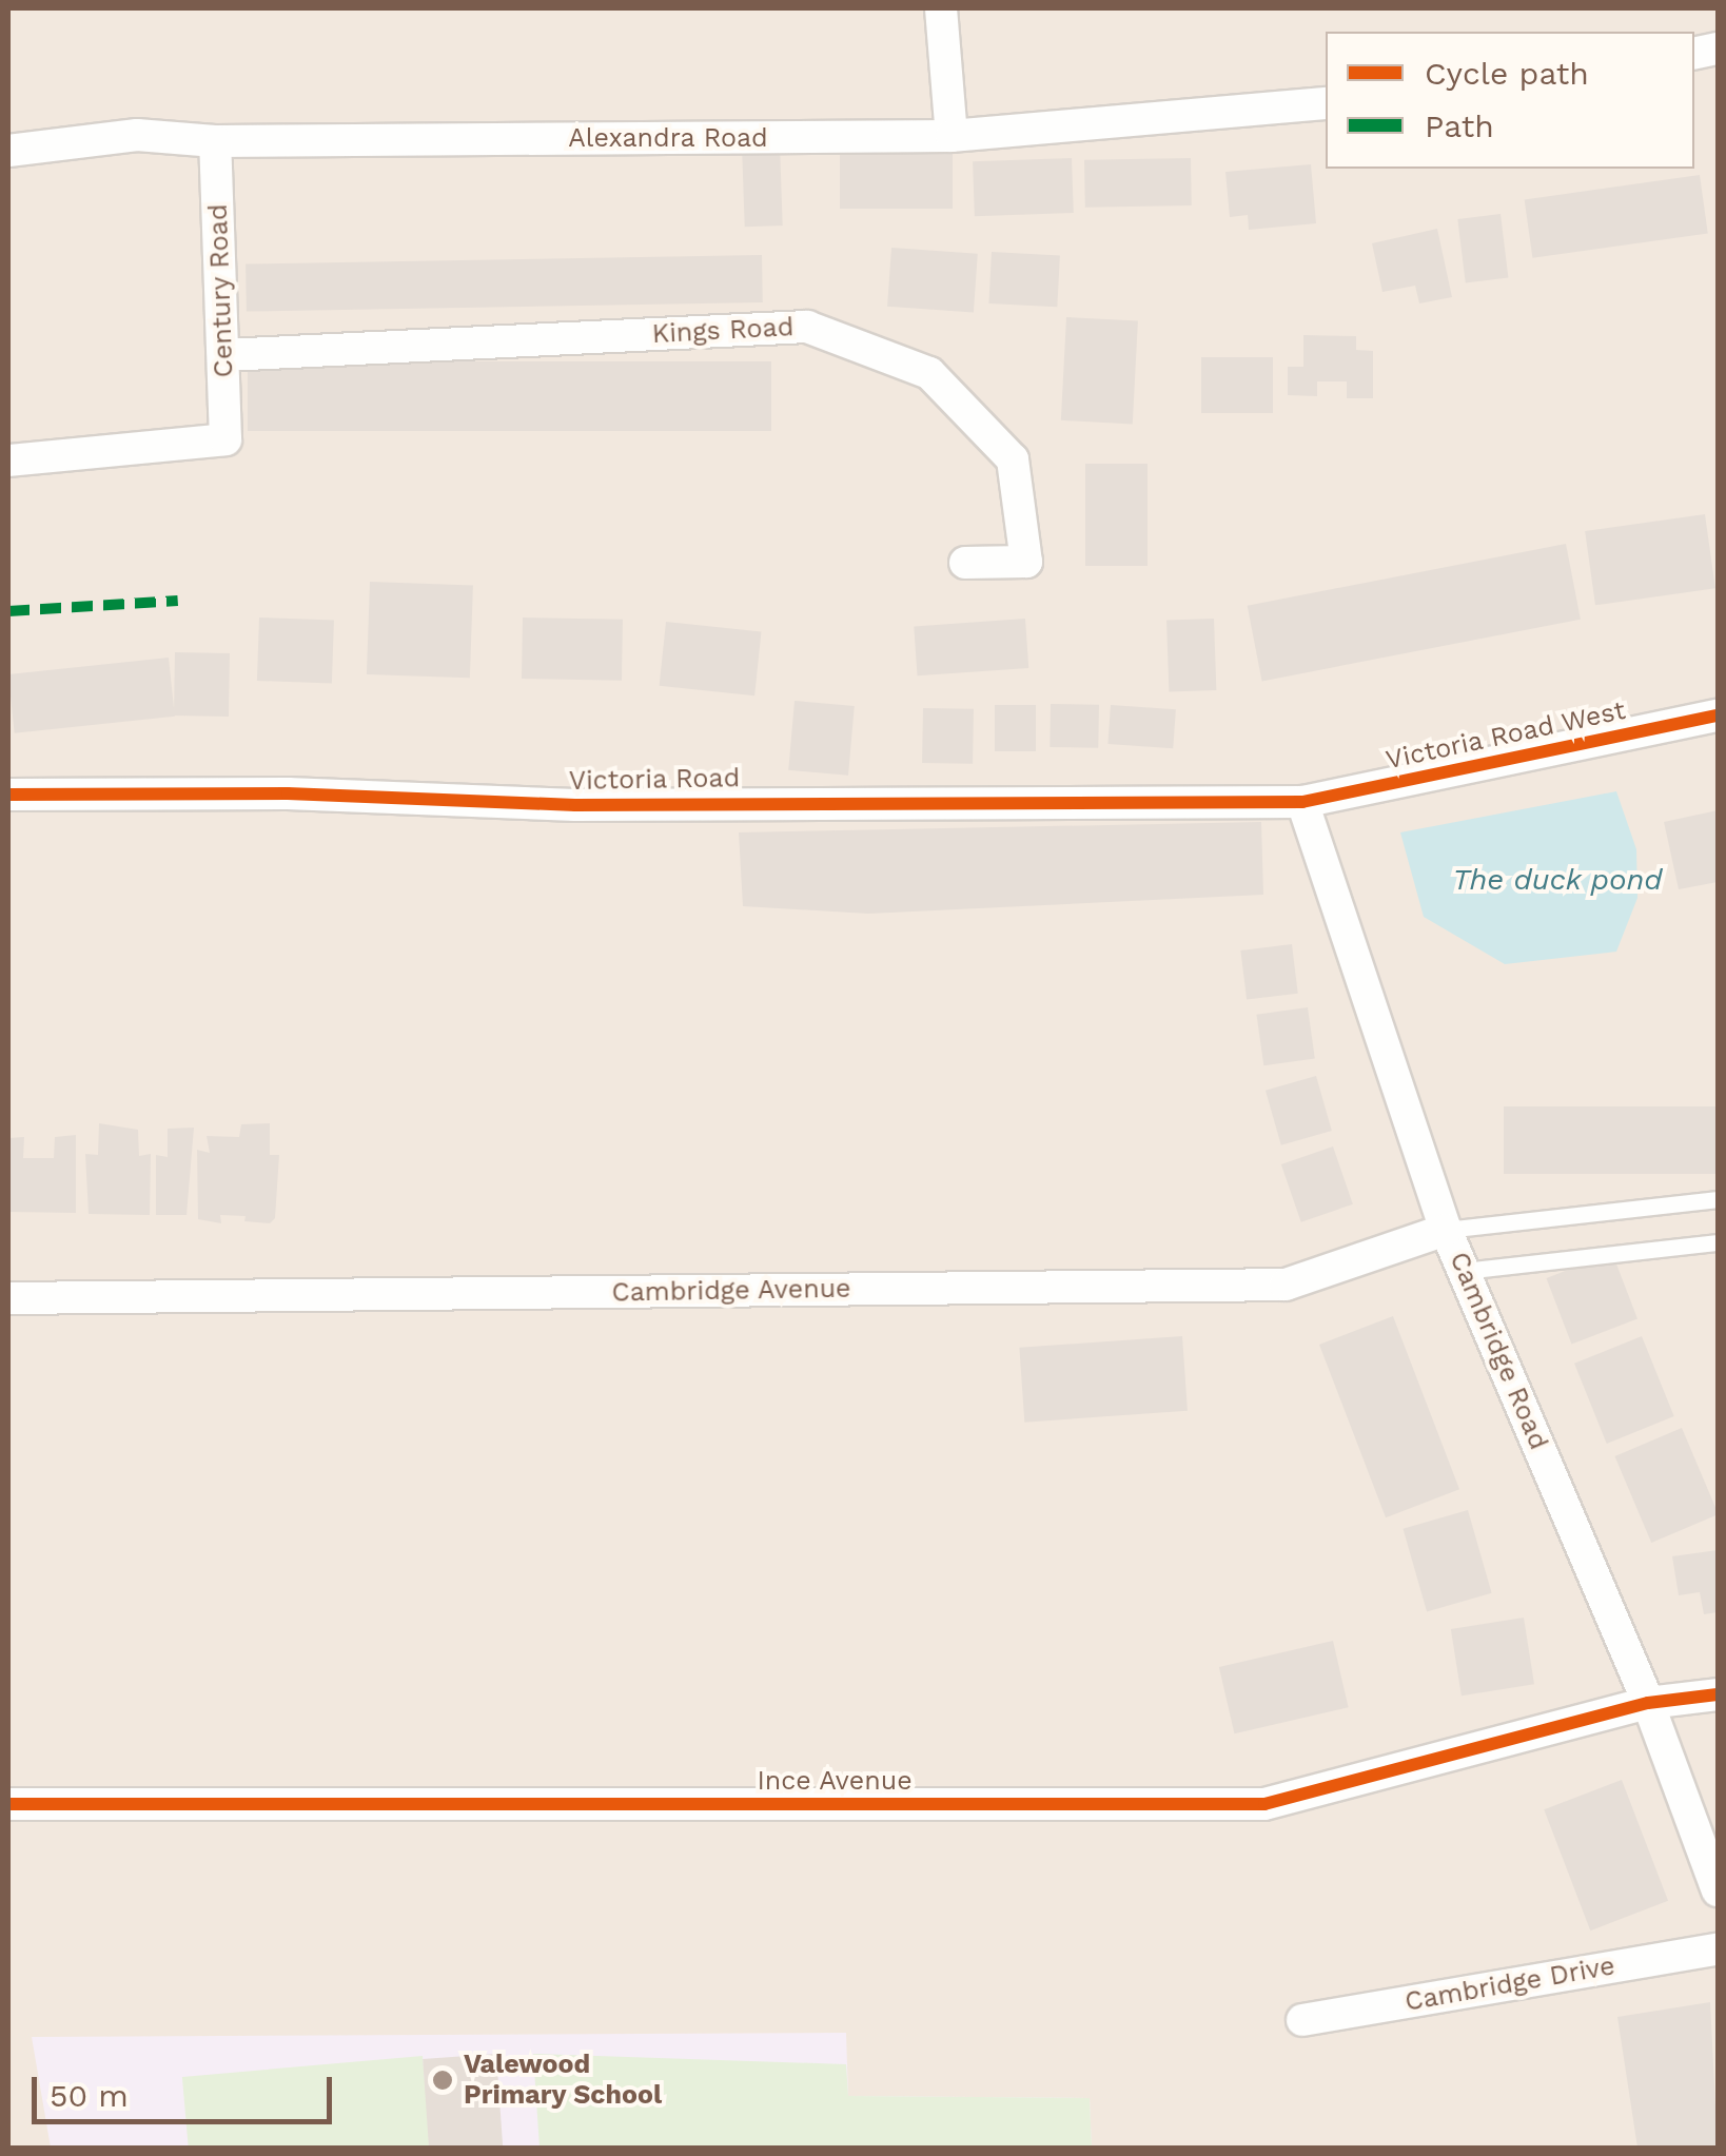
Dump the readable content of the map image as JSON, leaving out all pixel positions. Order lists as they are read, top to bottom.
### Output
{
  "streets": {
    "street": [
      "Alexandra Road",
      "Century Road",
      "Kings Road",
      "Victoria Road West",
      "Victoria Road",
      "Cambridge Avenue",
      "Cambridge Road",
      "Ince Avenue",
      "Cambridge Drive"
    ]
  },
  "crossings": [
    ["Alexandra Road", "Century Road"],
    ["Century Road", "Kings Road"],
    ["Victoria Road West", "Victoria Road"],
    ["Victoria Road West", "Cambridge Road"],
    ["Victoria Road", "Cambridge Road"],
    ["Cambridge Avenue", "Cambridge Road"],
    ["Cambridge Road", "Ince Avenue"]
  ],
  "water": ["The duck pond"],
  "places": ["Valewood Primary School"],
  "legend": ["Cycle path", "Path"],
  "scale_bar": "50 m"
}
